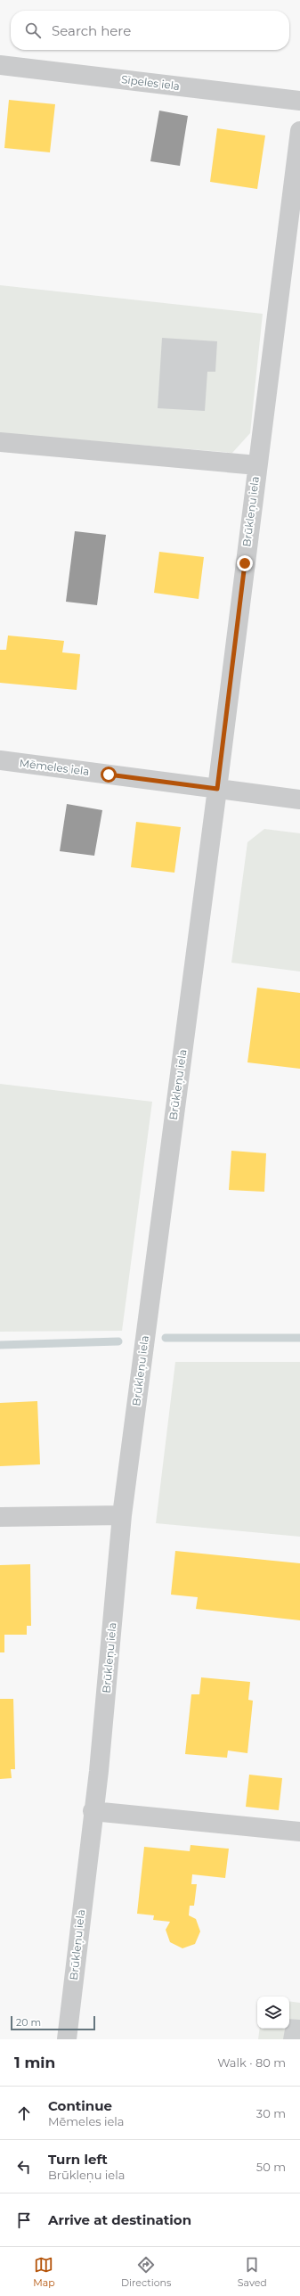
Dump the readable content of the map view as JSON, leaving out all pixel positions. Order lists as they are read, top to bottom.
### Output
{
  "streets": {
    "street": ["Sīpeles iela", "Brūkleņu iela", "Mēmeles iela"]
  },
  "crossings": [
    ["Brūkleņu iela", "Mēmeles iela"]
  ],
  "scale_bar": "20 m",
  "page": {
    "search": "Search here",
    "scale": "20 m",
    "heading": ["1 min", "Walk · 80 m"],
    "list": [
      ["Continue", "Mēmeles iela", "30 m"],
      ["Turn left", "Brūkleņu iela", "50 m"],
      "Arrive at destination"
    ],
    "nav": ["Map", "Directions", "Saved"]
  }
}
